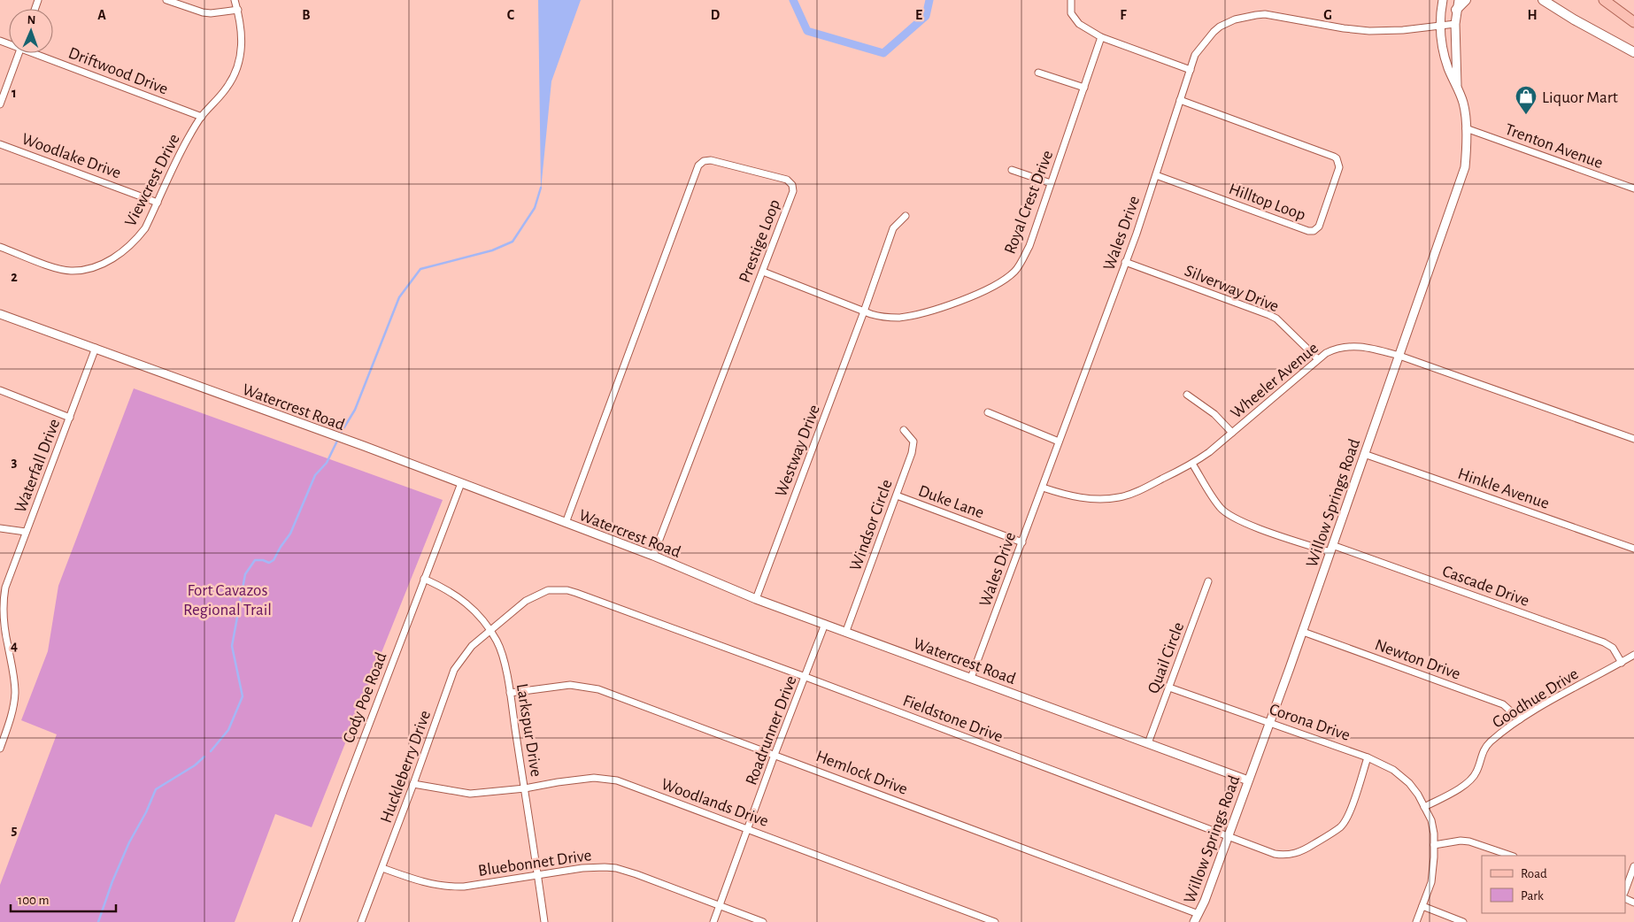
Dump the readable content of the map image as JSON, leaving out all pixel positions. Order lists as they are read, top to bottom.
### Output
{
  "streets": {
    "street": [
      "Driftwood Drive",
      "Trenton Avenue",
      "Woodlake Drive",
      "Viewcrest Drive",
      "Hilltop Loop",
      "Royal Crest Drive",
      "Wales Drive",
      "Prestige Loop",
      "Silverway Drive",
      "Wheeler Avenue",
      "Watercrest Road",
      "Westway Drive",
      "Waterfall Drive",
      "Hinkle Avenue",
      "Duke Lane",
      "Willow Springs Road",
      "Windsor Circle",
      "Cascade Drive",
      "Quail Circle",
      "Newton Drive",
      "Cody Poe Road",
      "Goodhue Drive",
      "Fieldstone Drive",
      "Corona Drive",
      "Larkspur Drive",
      "Roadrunner Drive",
      "Huckleberry Drive",
      "Hemlock Drive",
      "Woodlands Drive",
      "Bluebonnet Drive"
    ]
  },
  "crossings": [
    ["Driftwood Drive", "Viewcrest Drive"],
    ["Trenton Avenue", "Willow Springs Road"],
    ["Woodlake Drive", "Viewcrest Drive"],
    ["Hilltop Loop", "Wales Drive"],
    ["Royal Crest Drive", "Prestige Loop"],
    ["Royal Crest Drive", "Westway Drive"],
    ["Wales Drive", "Silverway Drive"],
    ["Wales Drive", "Wheeler Avenue"],
    ["Wales Drive", "Watercrest Road"],
    ["Wales Drive", "Duke Lane"],
    ["Wales Drive", "Willow Springs Road"],
    ["Prestige Loop", "Watercrest Road"],
    ["Silverway Drive", "Wheeler Avenue"],
    ["Wheeler Avenue", "Willow Springs Road"],
    ["Wheeler Avenue", "Cascade Drive"],
    ["Watercrest Road", "Westway Drive"],
    ["Watercrest Road", "Waterfall Drive"],
    ["Watercrest Road", "Willow Springs Road"],
    ["Watercrest Road", "Windsor Circle"],
    ["Watercrest Road", "Quail Circle"],
    ["Watercrest Road", "Cody Poe Road"],
    ["Watercrest Road", "Roadrunner Drive"],
    ["Hinkle Avenue", "Willow Springs Road"],
    ["Duke Lane", "Windsor Circle"],
    ["Willow Springs Road", "Cascade Drive"],
    ["Willow Springs Road", "Newton Drive"],
    ["Willow Springs Road", "Fieldstone Drive"],
    ["Willow Springs Road", "Corona Drive"],
    ["Willow Springs Road", "Hemlock Drive"],
    ["Cascade Drive", "Goodhue Drive"],
    ["Quail Circle", "Corona Drive"],
    ["Newton Drive", "Goodhue Drive"],
    ["Cody Poe Road", "Larkspur Drive"],
    ["Goodhue Drive", "Corona Drive"],
    ["Fieldstone Drive", "Corona Drive"],
    ["Fieldstone Drive", "Larkspur Drive"],
    ["Fieldstone Drive", "Roadrunner Drive"],
    ["Fieldstone Drive", "Huckleberry Drive"],
    ["Larkspur Drive", "Huckleberry Drive"],
    ["Larkspur Drive", "Hemlock Drive"],
    ["Larkspur Drive", "Woodlands Drive"],
    ["Larkspur Drive", "Bluebonnet Drive"],
    ["Roadrunner Drive", "Hemlock Drive"],
    ["Roadrunner Drive", "Woodlands Drive"],
    ["Roadrunner Drive", "Bluebonnet Drive"],
    ["Huckleberry Drive", "Woodlands Drive"],
    ["Huckleberry Drive", "Bluebonnet Drive"]
  ],
  "parks": ["Fort Cavazos Regional Trail"],
  "places": {
    "shop": ["Liquor Mart"]
  },
  "legend": ["Road", "Park"],
  "scale_bar": "100 m",
  "north": "top",
  "grid": {
    "columns": [
      "A",
      "B",
      "C",
      "D",
      "E",
      "F",
      "G",
      "H"
    ],
    "rows": [
      "1",
      "2",
      "3",
      "4",
      "5"
    ]
  }
}
